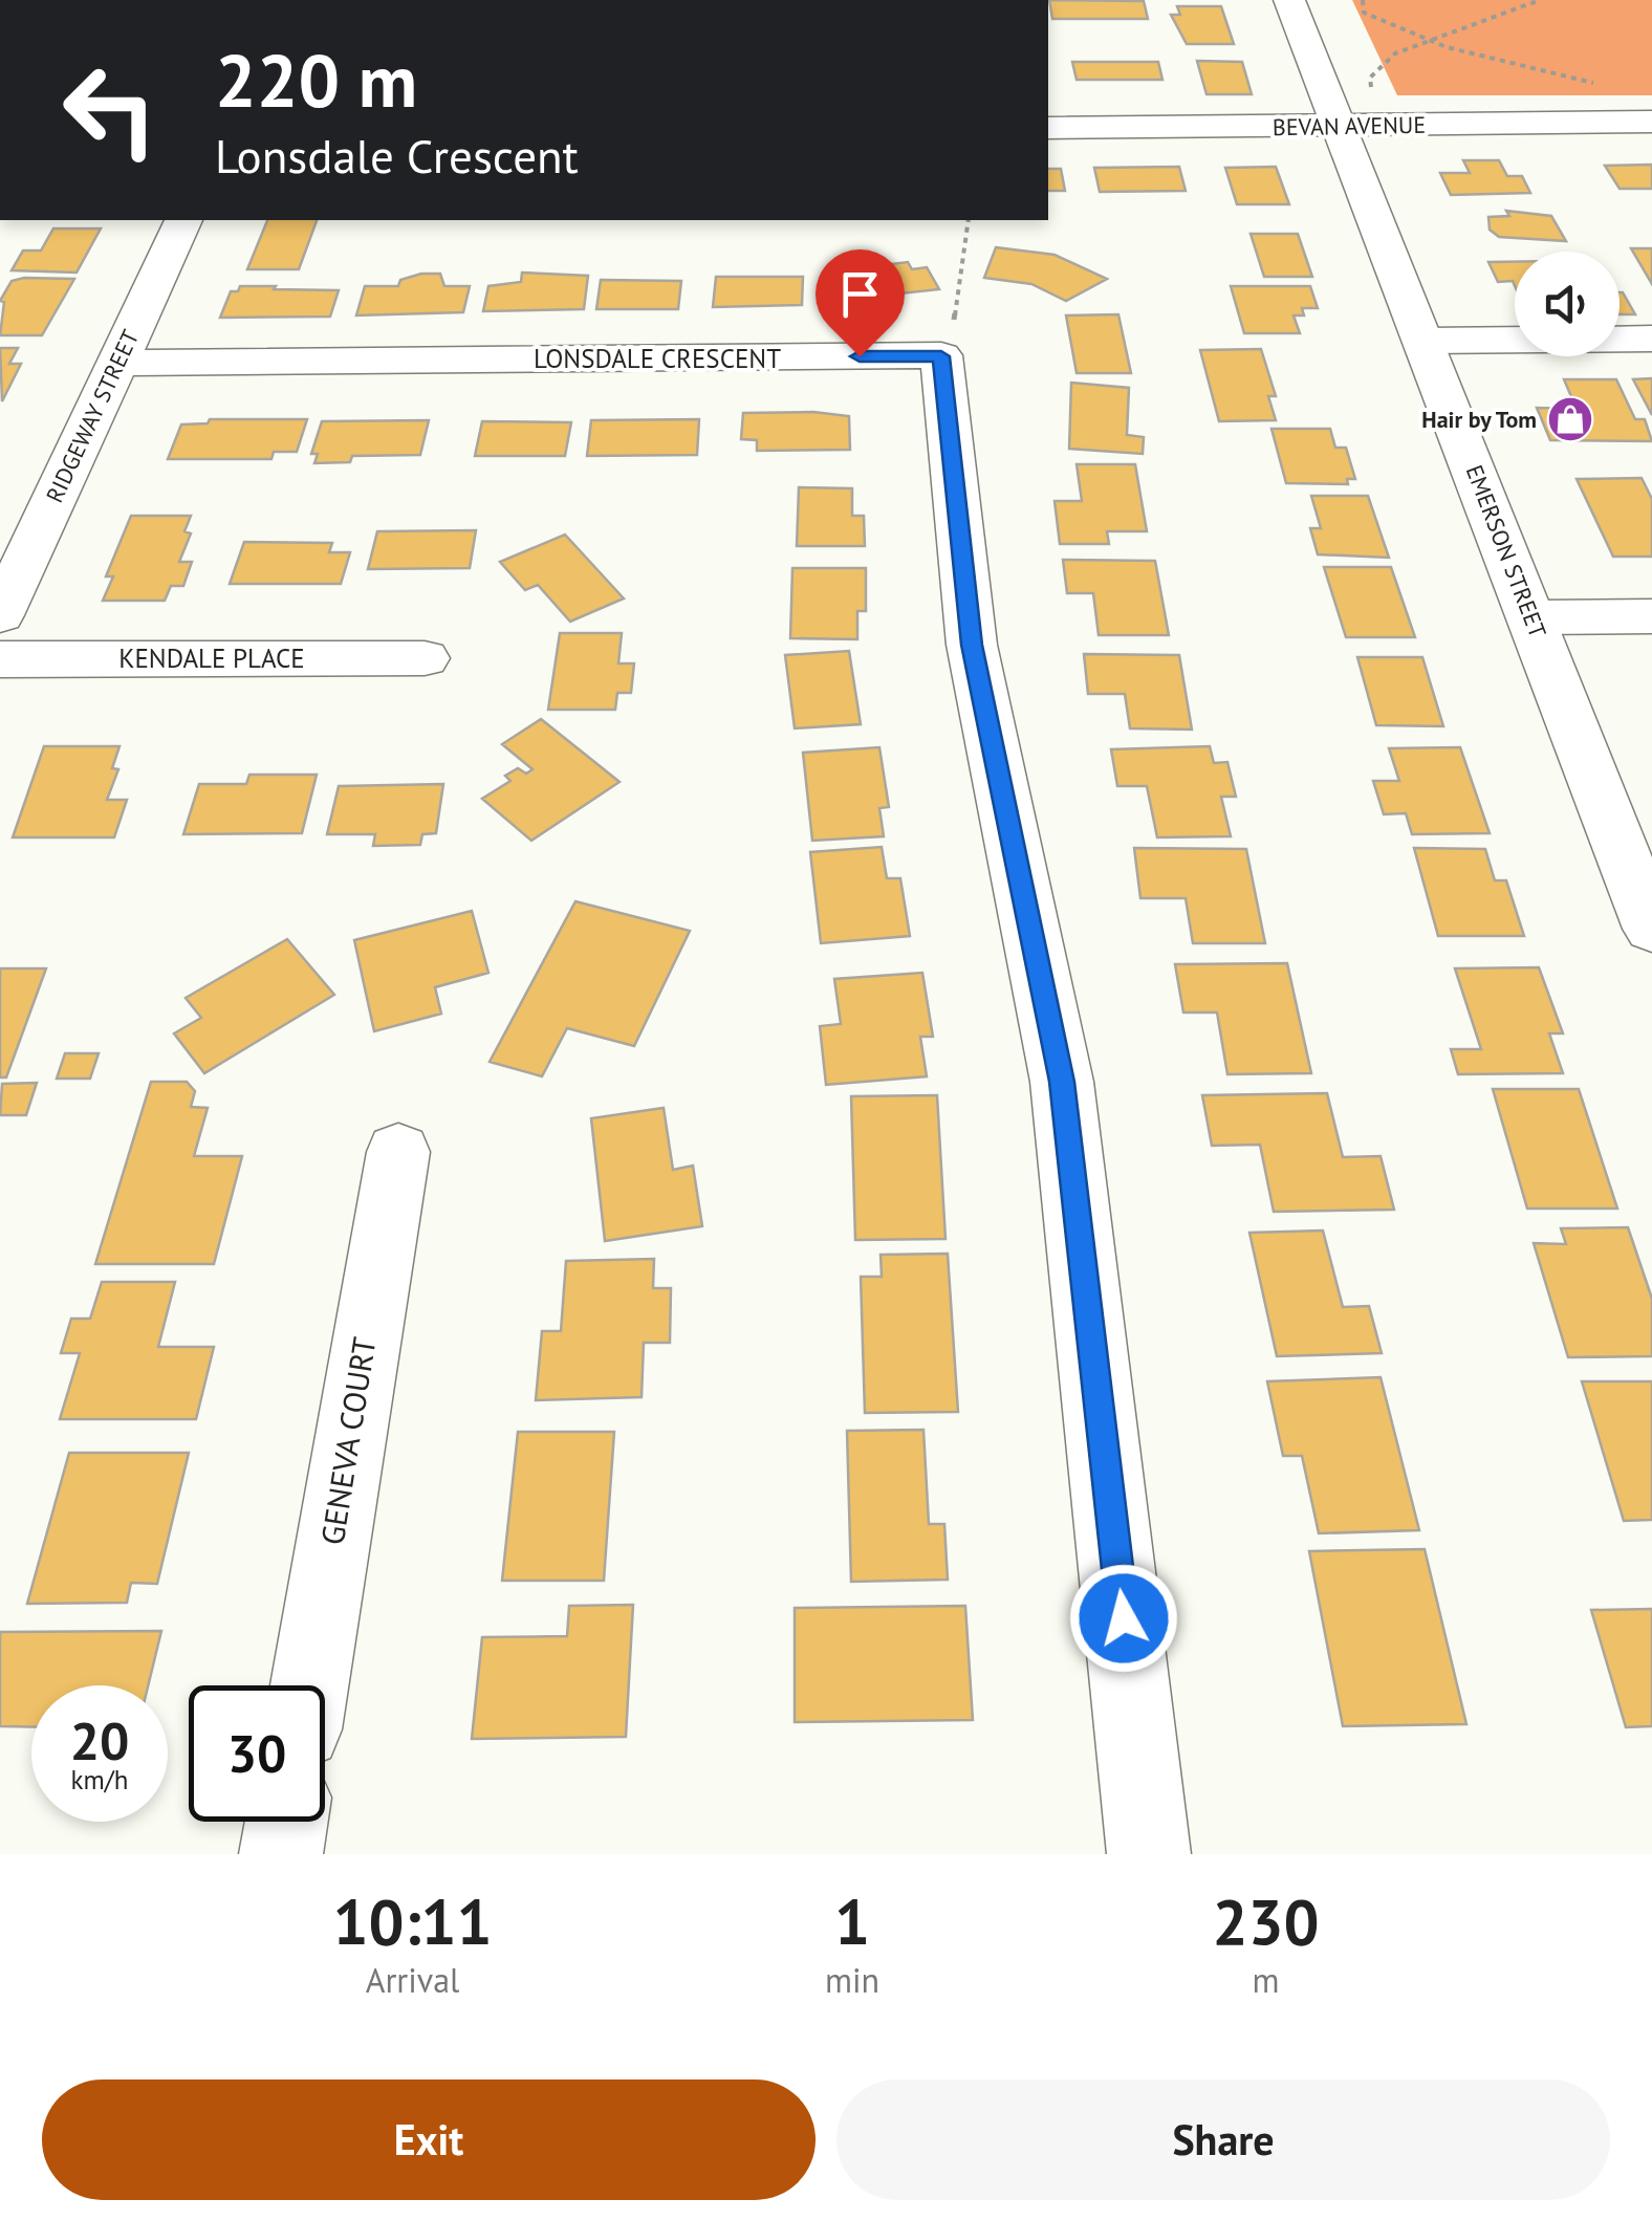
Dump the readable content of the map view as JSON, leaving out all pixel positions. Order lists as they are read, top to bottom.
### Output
{
  "streets": {
    "street": [
      "BEVAN AVENUE",
      "LONSDALE CRESCENT",
      "RIDGEWAY STREET",
      "EMERSON STREET",
      "KENDALE PLACE",
      "GENEVA COURT"
    ]
  },
  "crossings": [
    ["BEVAN AVENUE", "EMERSON STREET"],
    ["LONSDALE CRESCENT", "RIDGEWAY STREET"]
  ],
  "places": {
    "shop": ["Hair by Tom"]
  },
  "page": {
    "turn": ["220 m", "Lonsdale Crescent"],
    "speed": "20 km/h",
    "limit": "30",
    "eta": [
      "10:11",
      "Arrival",
      "1",
      "min",
      "230",
      "m"
    ],
    "buttons": ["Exit", "Share"]
  }
}
